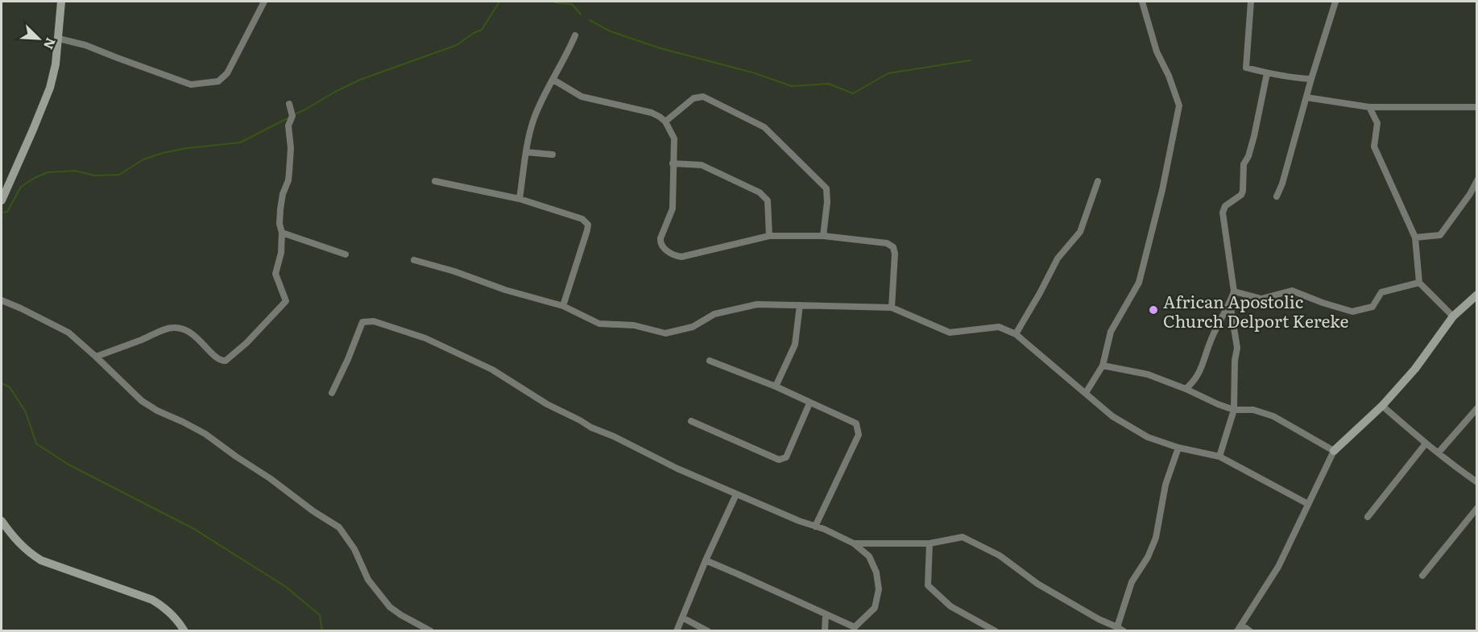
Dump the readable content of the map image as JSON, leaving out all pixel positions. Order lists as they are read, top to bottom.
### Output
{
  "places": ["African Apostolic Church Delport Kereke"],
  "north": "bottom right"
}
